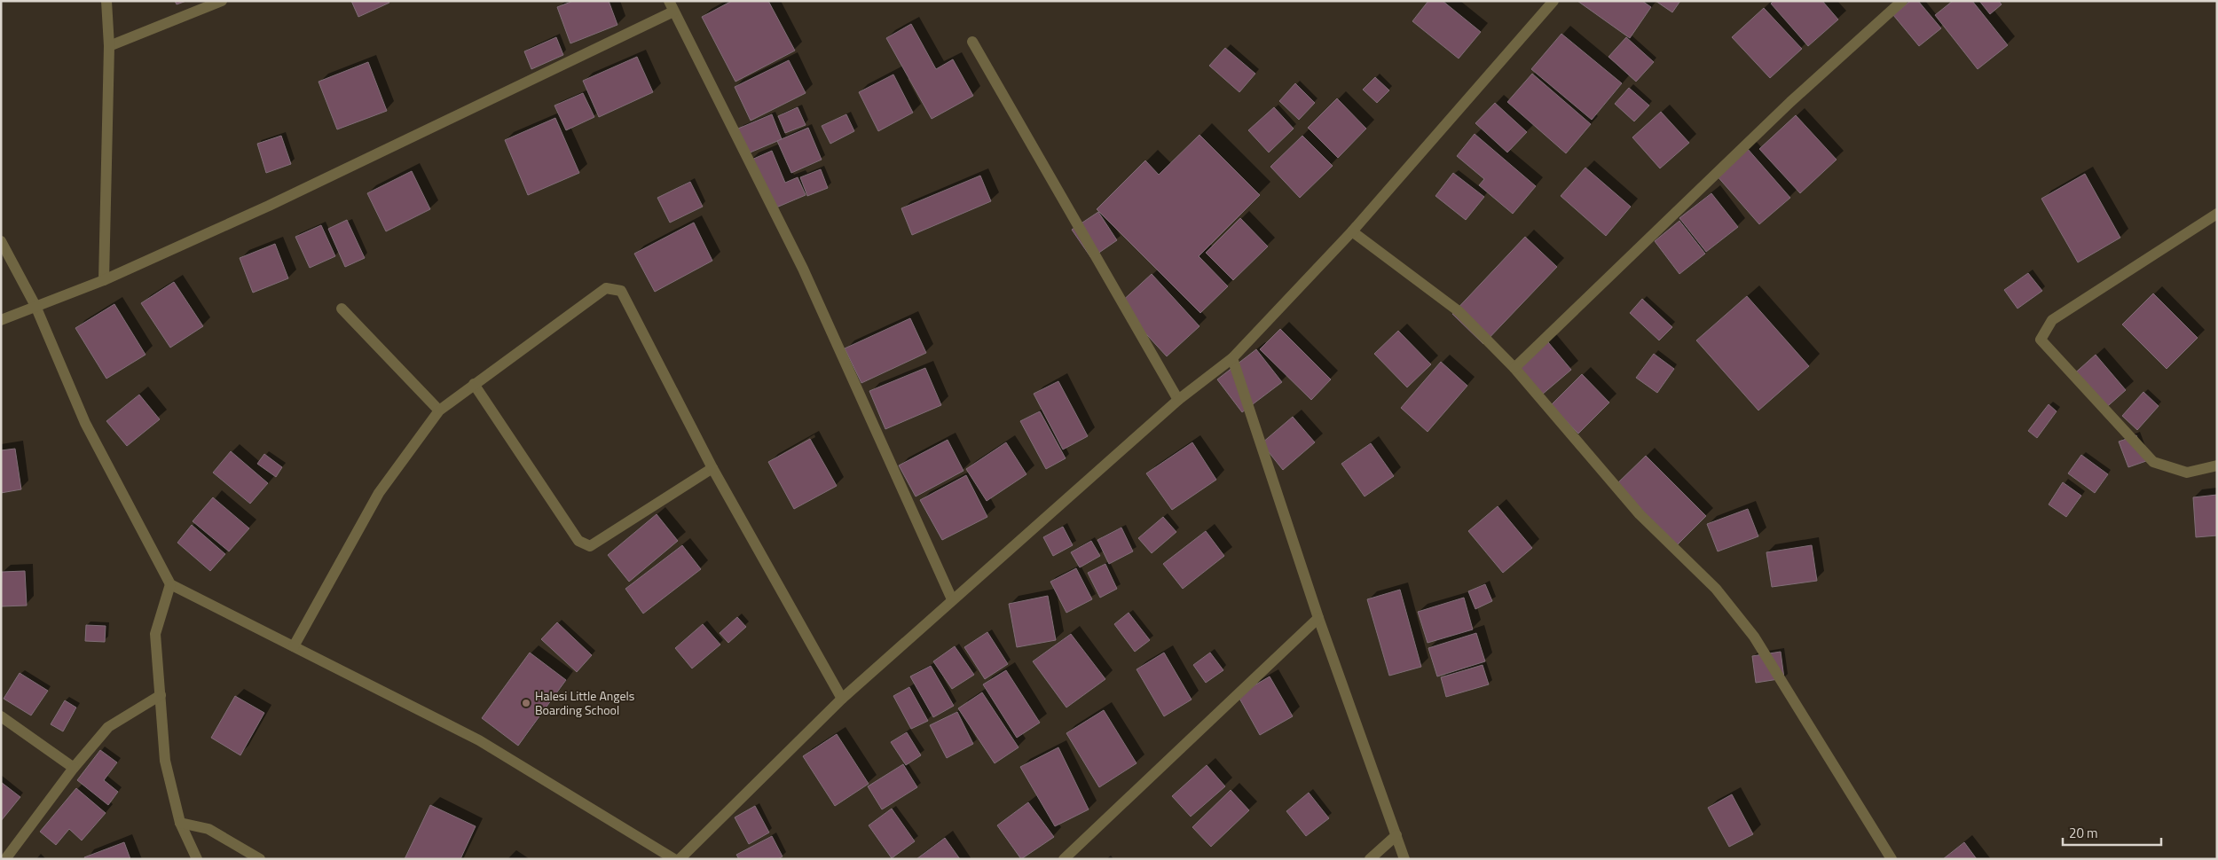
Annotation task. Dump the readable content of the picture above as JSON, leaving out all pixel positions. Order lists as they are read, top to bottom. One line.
{"places":["Halesi Little Angels Boarding School"],"scale_bar":"20 m"}
